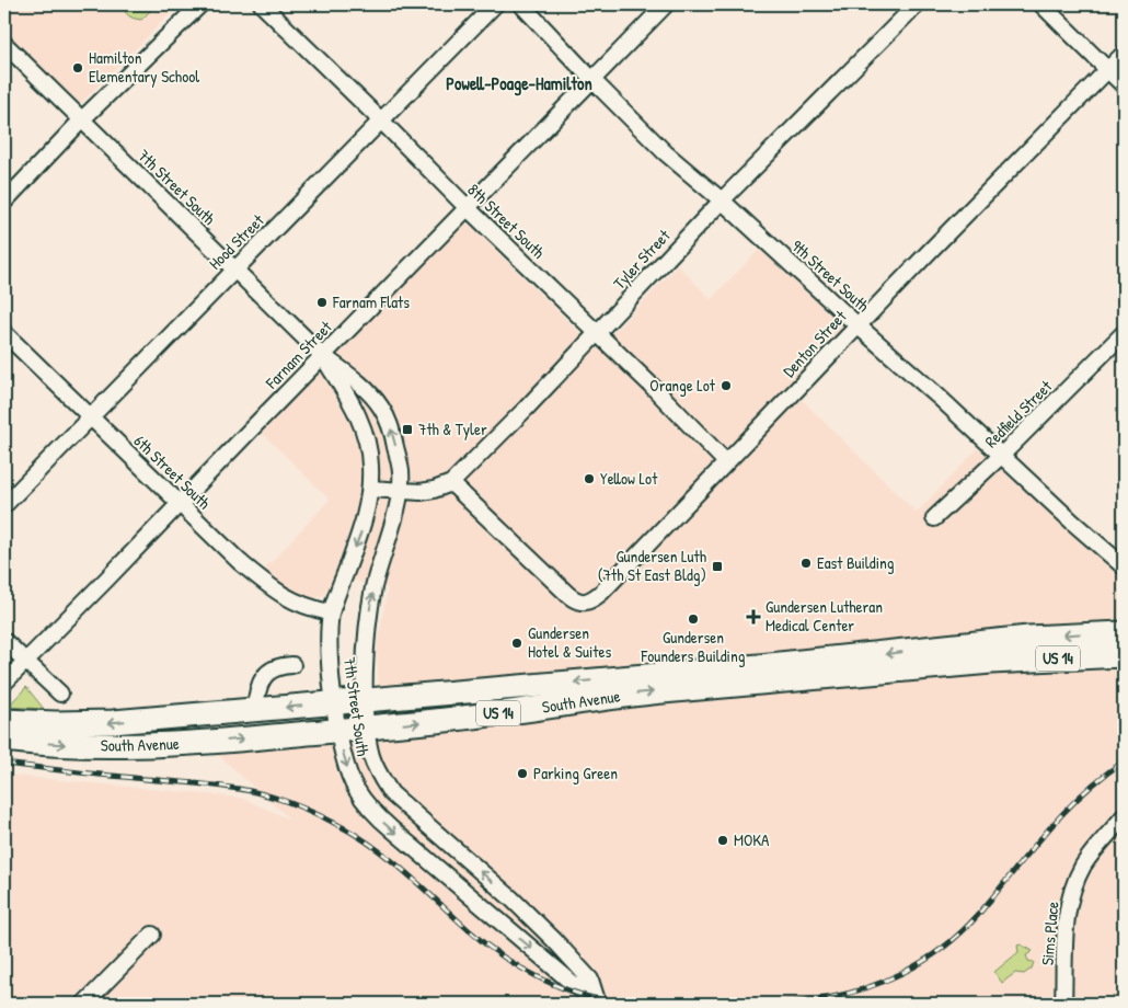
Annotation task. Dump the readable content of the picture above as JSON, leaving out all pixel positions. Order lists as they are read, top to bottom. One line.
{"streets":{"highway":["US 14","South Avenue"],"street":["7th Street South","8th Street South","Hood Street","Tyler Street","9th Street South","Denton Street","Farnam Street","Redfield Street","6th Street South","Sims Place"]},"crossings":[["7th Street South","Hood Street"],["7th Street South","Tyler Street"],["7th Street South","Farnam Street"],["7th Street South","6th Street South"],["7th Street South","South Avenue"],["8th Street South","Hood Street"],["8th Street South","Tyler Street"],["8th Street South","Denton Street"],["8th Street South","Farnam Street"],["Hood Street","6th Street South"],["Tyler Street","9th Street South"],["Tyler Street","Denton Street"],["9th Street South","Denton Street"],["9th Street South","Farnam Street"],["9th Street South","Redfield Street"],["Farnam Street","6th Street South"]],"districts":["Powell-Poage-Hamilton"],"places":{"other":["Hamilton Elementary School","Farnam Flats","Orange Lot","Yellow Lot","East Building","Gundersen Founders Building","Gundersen Hotel & Suites","Parking Green","MOKA"],"transit":["7th & Tyler","Gundersen Luth (7th St East Bldg)"],"health":["Gundersen Lutheran Medical Center"]}}
